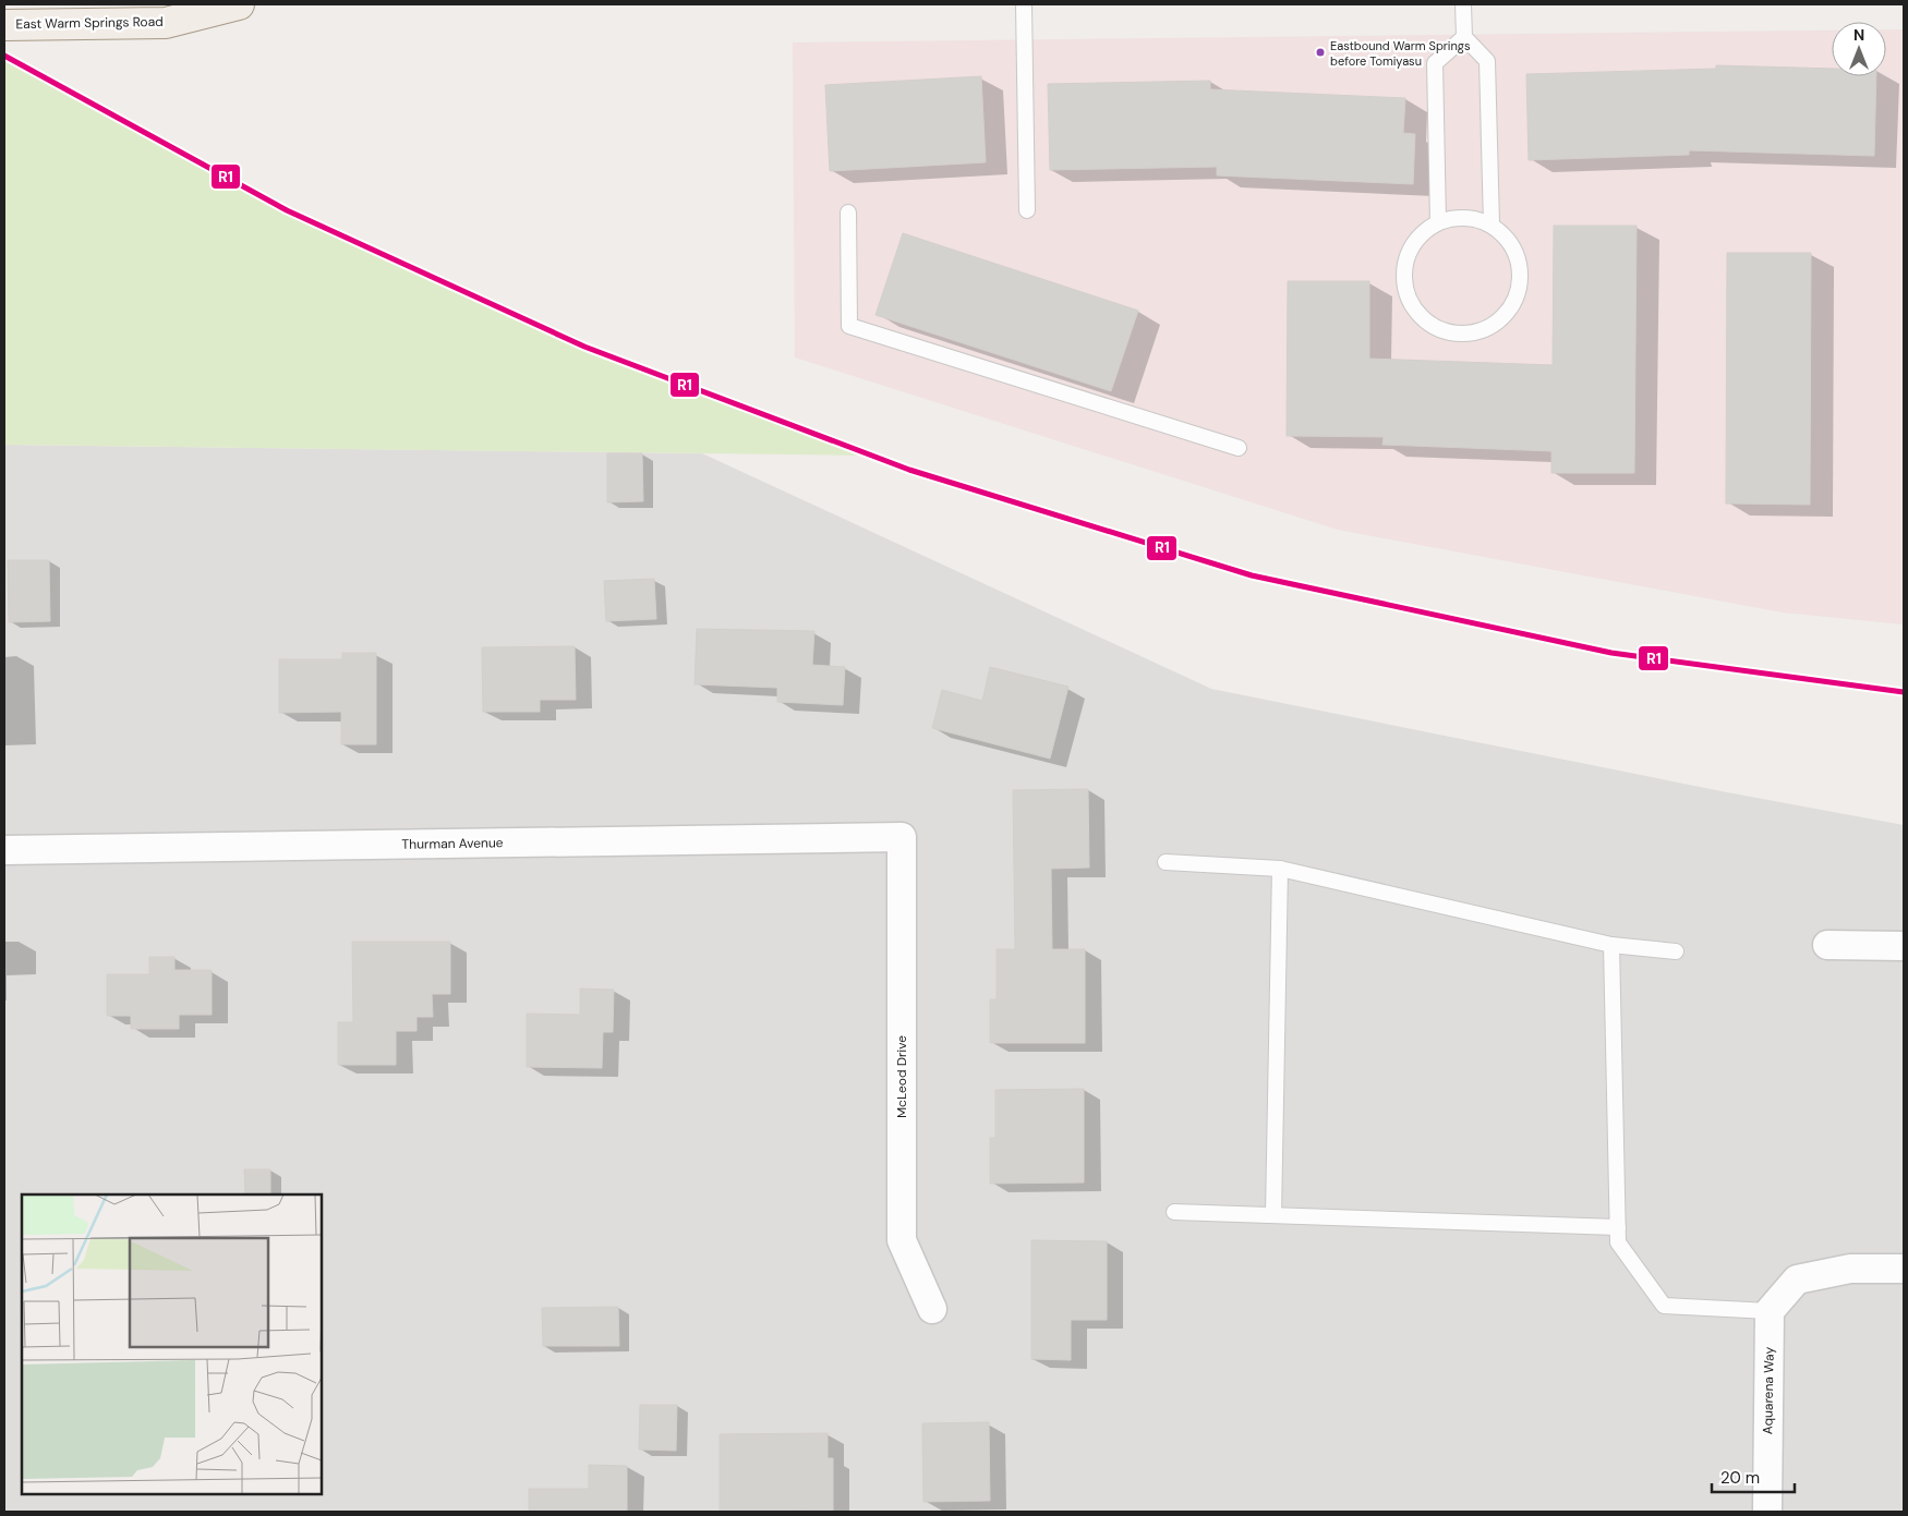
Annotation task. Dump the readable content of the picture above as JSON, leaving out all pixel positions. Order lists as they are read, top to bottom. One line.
{"streets":{"main road":["East Warm Springs Road"],"street":["Thurman Avenue","McLeod Drive","Aquarena Way"]},"crossings":[["Thurman Avenue","McLeod Drive"]],"places":["Eastbound Warm Springs before Tomiyasu"],"lines":["transit line R1"],"scale_bar":"20 m","north":"top"}
